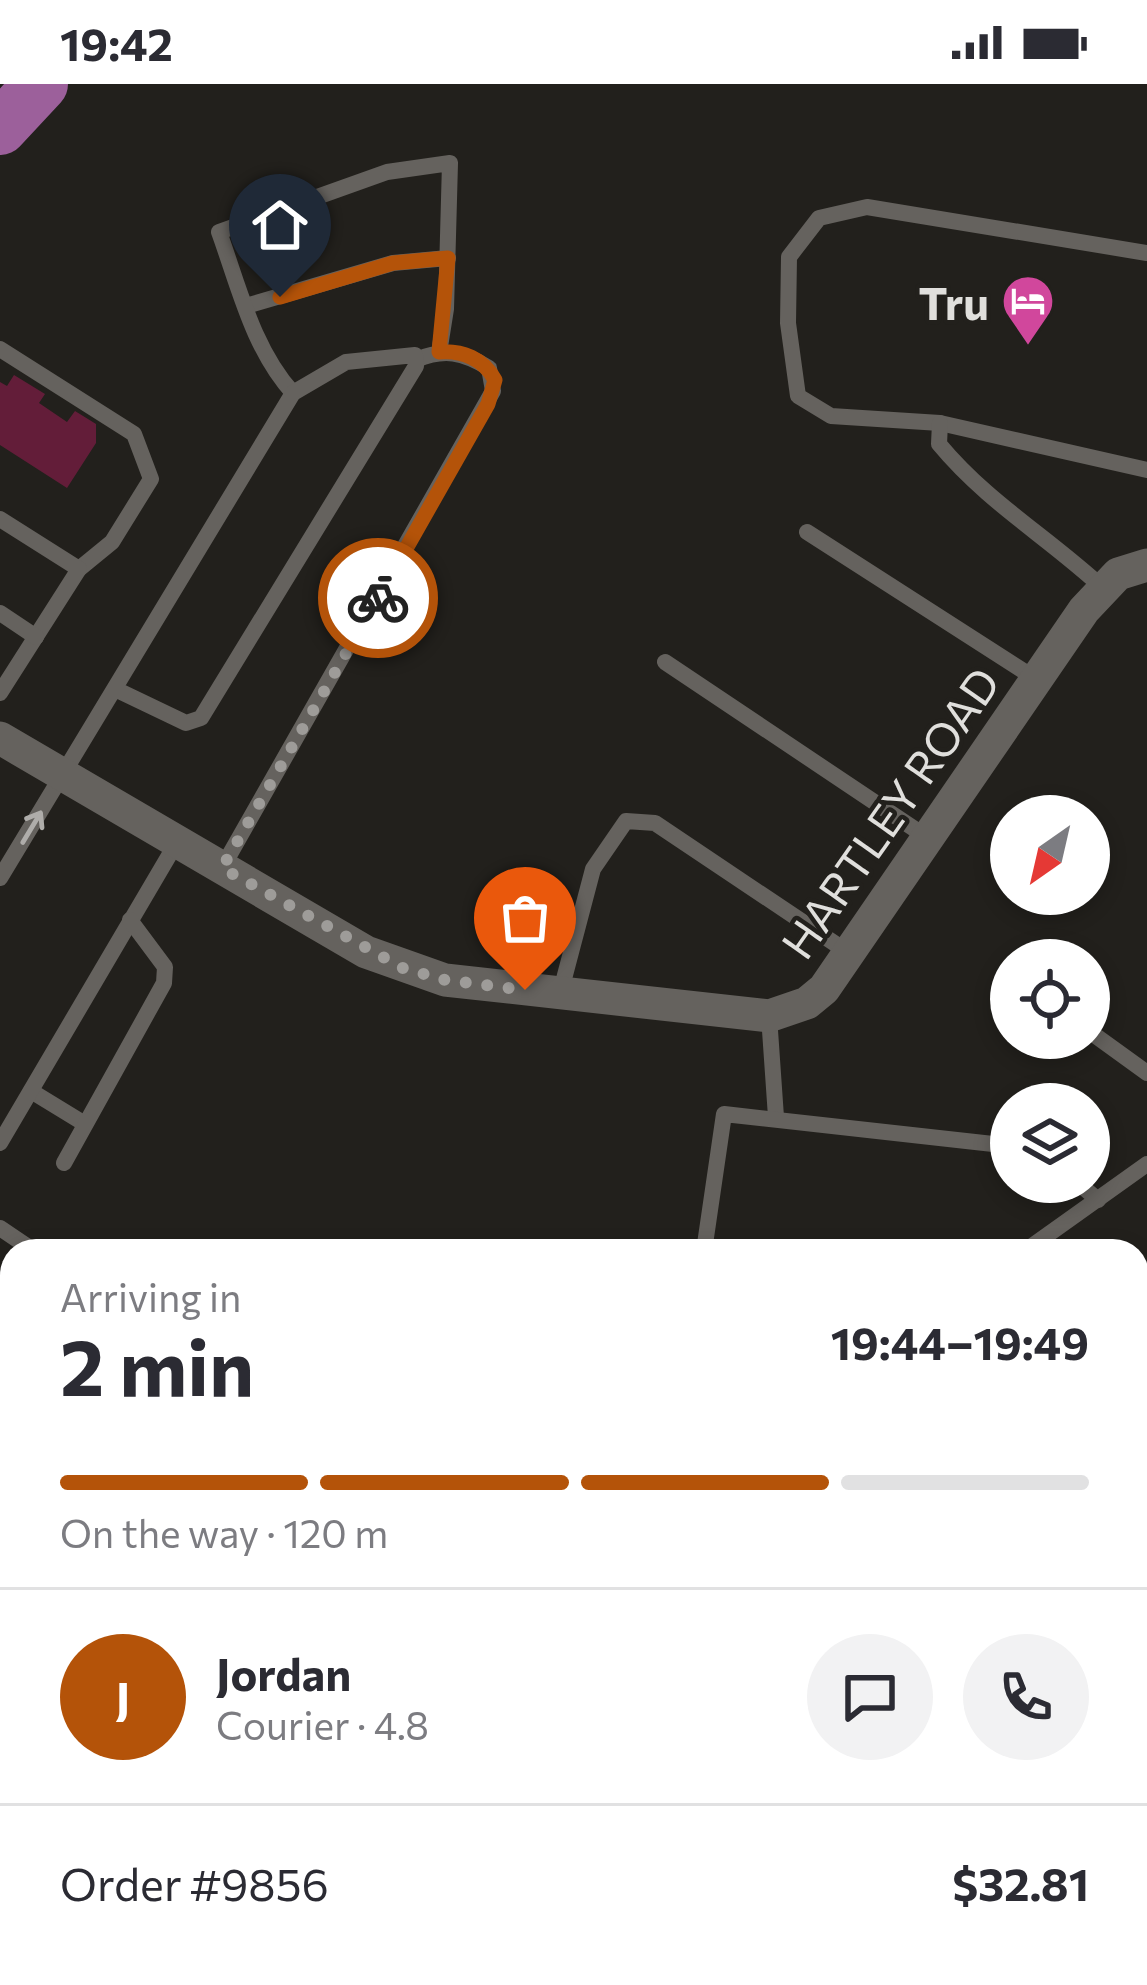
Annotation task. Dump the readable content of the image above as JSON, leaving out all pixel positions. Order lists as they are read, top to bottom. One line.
{"streets":{"street":["HARTLEY ROAD"]},"places":{"hotel":["Tru"]},"north":"bottom left","page":{"status":"19:42","heading":["2 min","Arriving in","19:44–19:49"],"panel":["Jordan","Courier · 4.8","Order #9856","$32.81"],"bar":"On the way · 120 m","round":"J"}}
